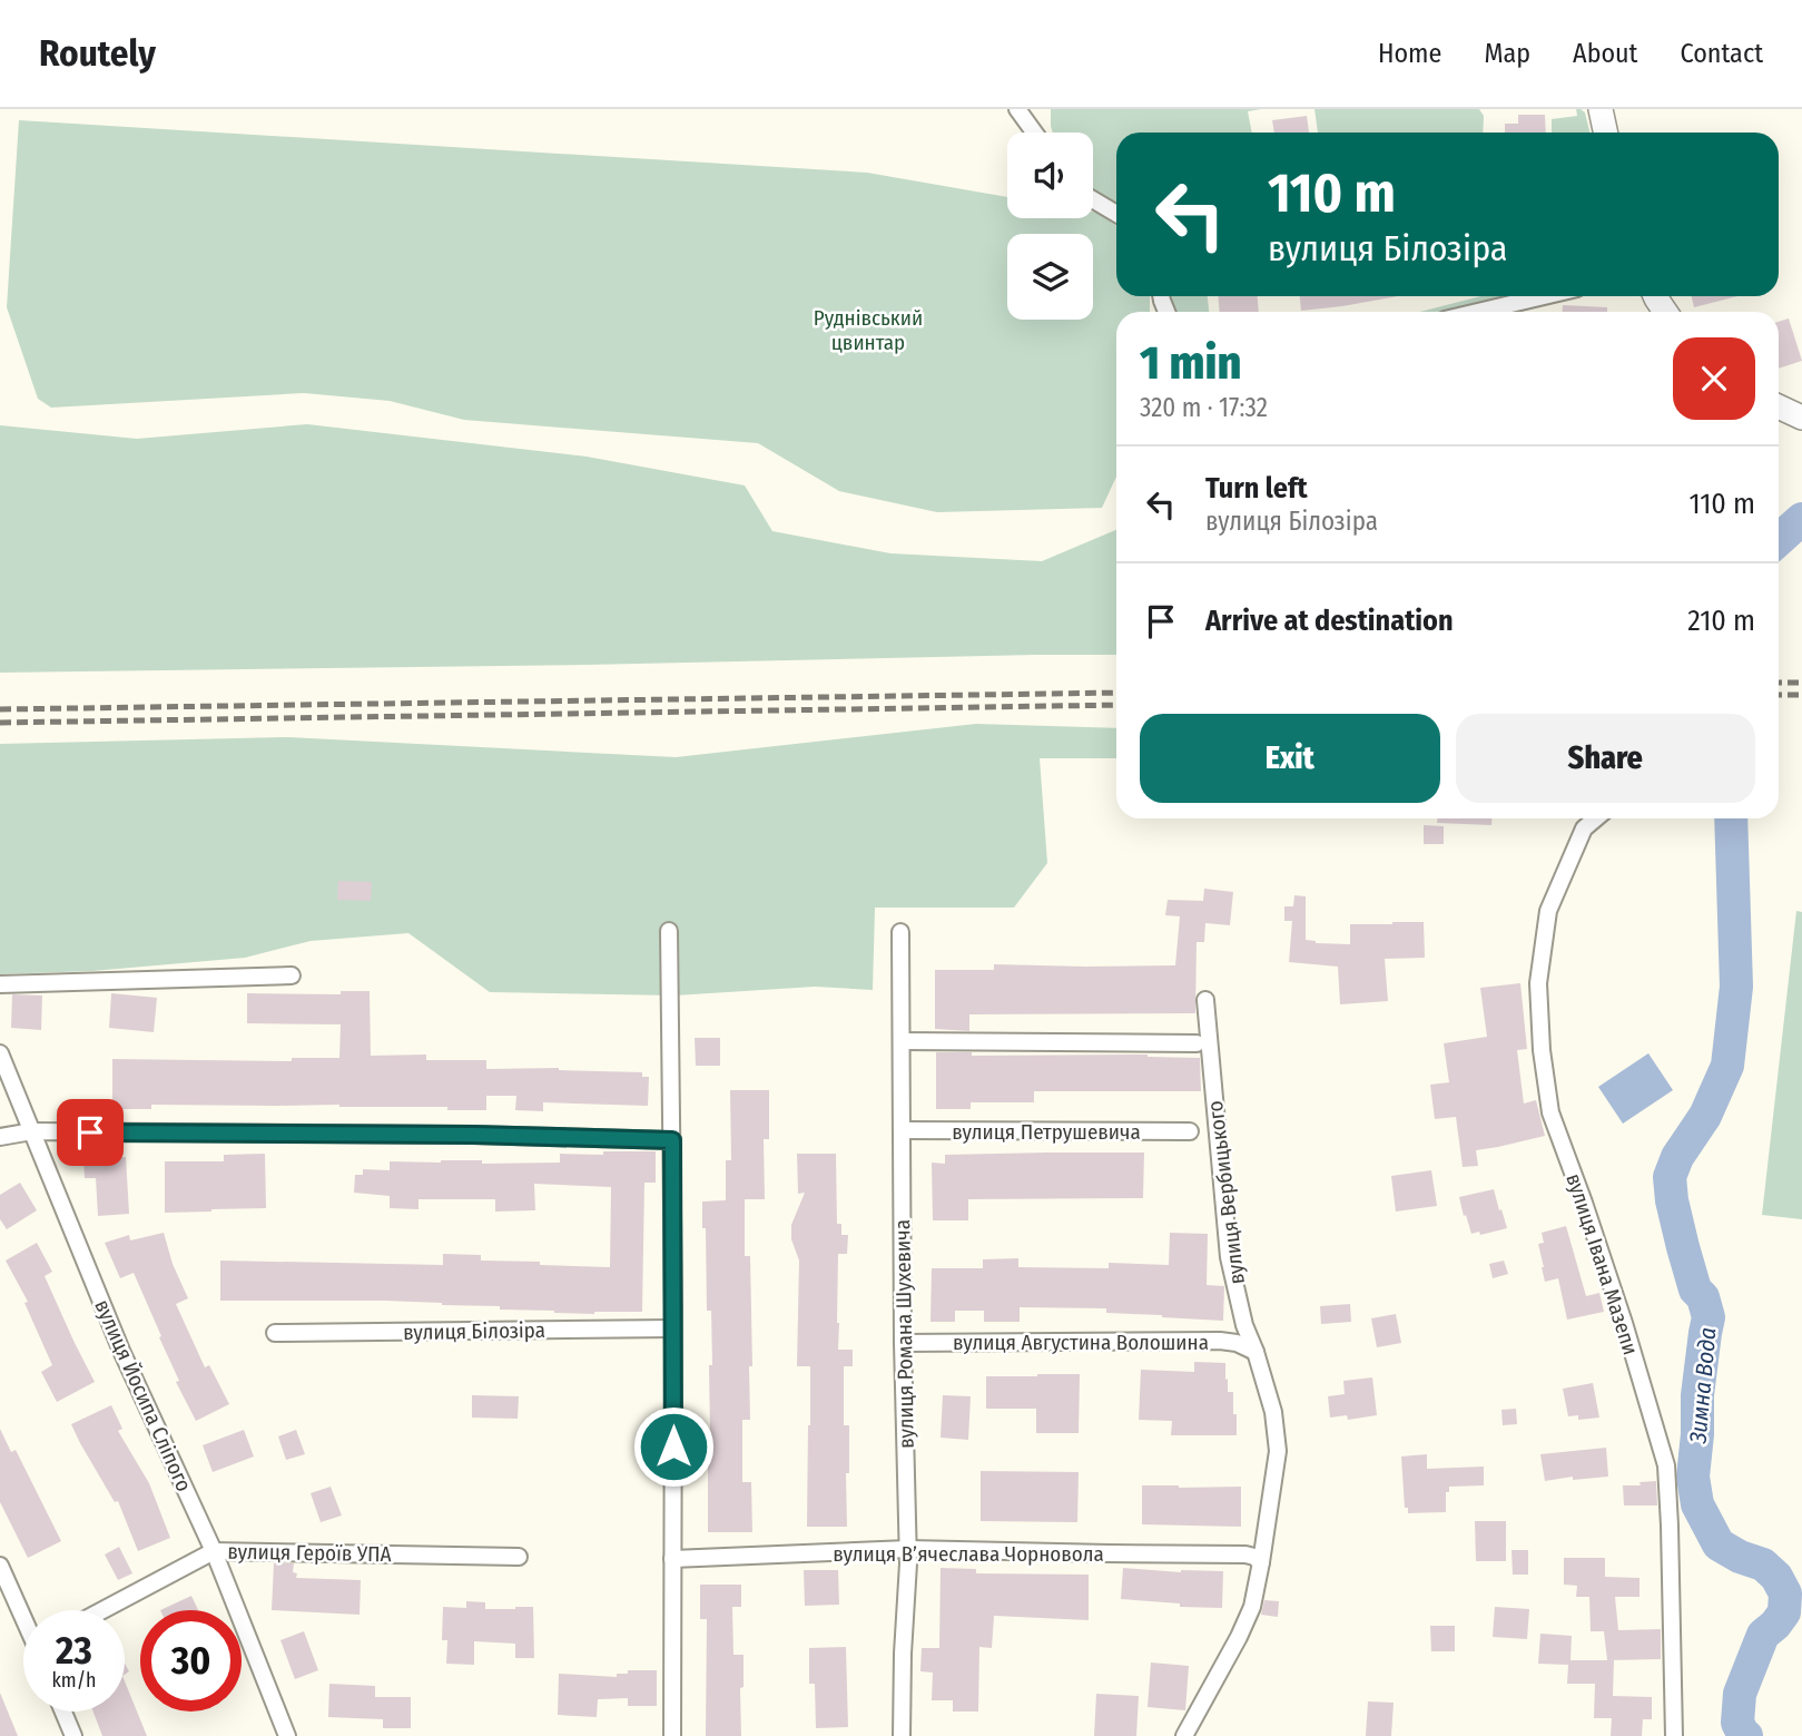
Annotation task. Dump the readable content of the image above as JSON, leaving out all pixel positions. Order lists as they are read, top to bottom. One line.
{"streets":{"street":["вулиця Петрушевича","вулиця Вербицького","вулиця Івана Мазепи","вулиця Білозіра","вулиця Романа Шухевича","вулиця Августина Волошина","вулиця Йосипа Сліпого","вулиця Героїв УПА","вулиця Вʼячеслава Чорновола"]},"crossings":[["вулиця Петрушевича","вулиця Романа Шухевича"],["вулиця Вербицького","вулиця Августина Волошина"],["вулиця Вербицького","вулиця Вʼячеслава Чорновола"],["вулиця Романа Шухевича","вулиця Августина Волошина"],["вулиця Романа Шухевича","вулиця Вʼячеслава Чорновола"],["вулиця Йосипа Сліпого","вулиця Героїв УПА"]],"water":["Зимна Вода"],"parks":["Руднівський цвинтар"],"page":{"header":"Routely","nav":["Home","Map","About","Contact"],"turn":["110 m","вулиця Білозіра"],"heading":["1 min","320 m · 17:32"],"list":[{"name":"Turn left","note":"вулиця Білозіра","value":"110 m"},{"name":"Arrive at destination","value":"210 m"}],"buttons":["Exit","Share"],"speed":"23 km/h","limit":"30"}}
